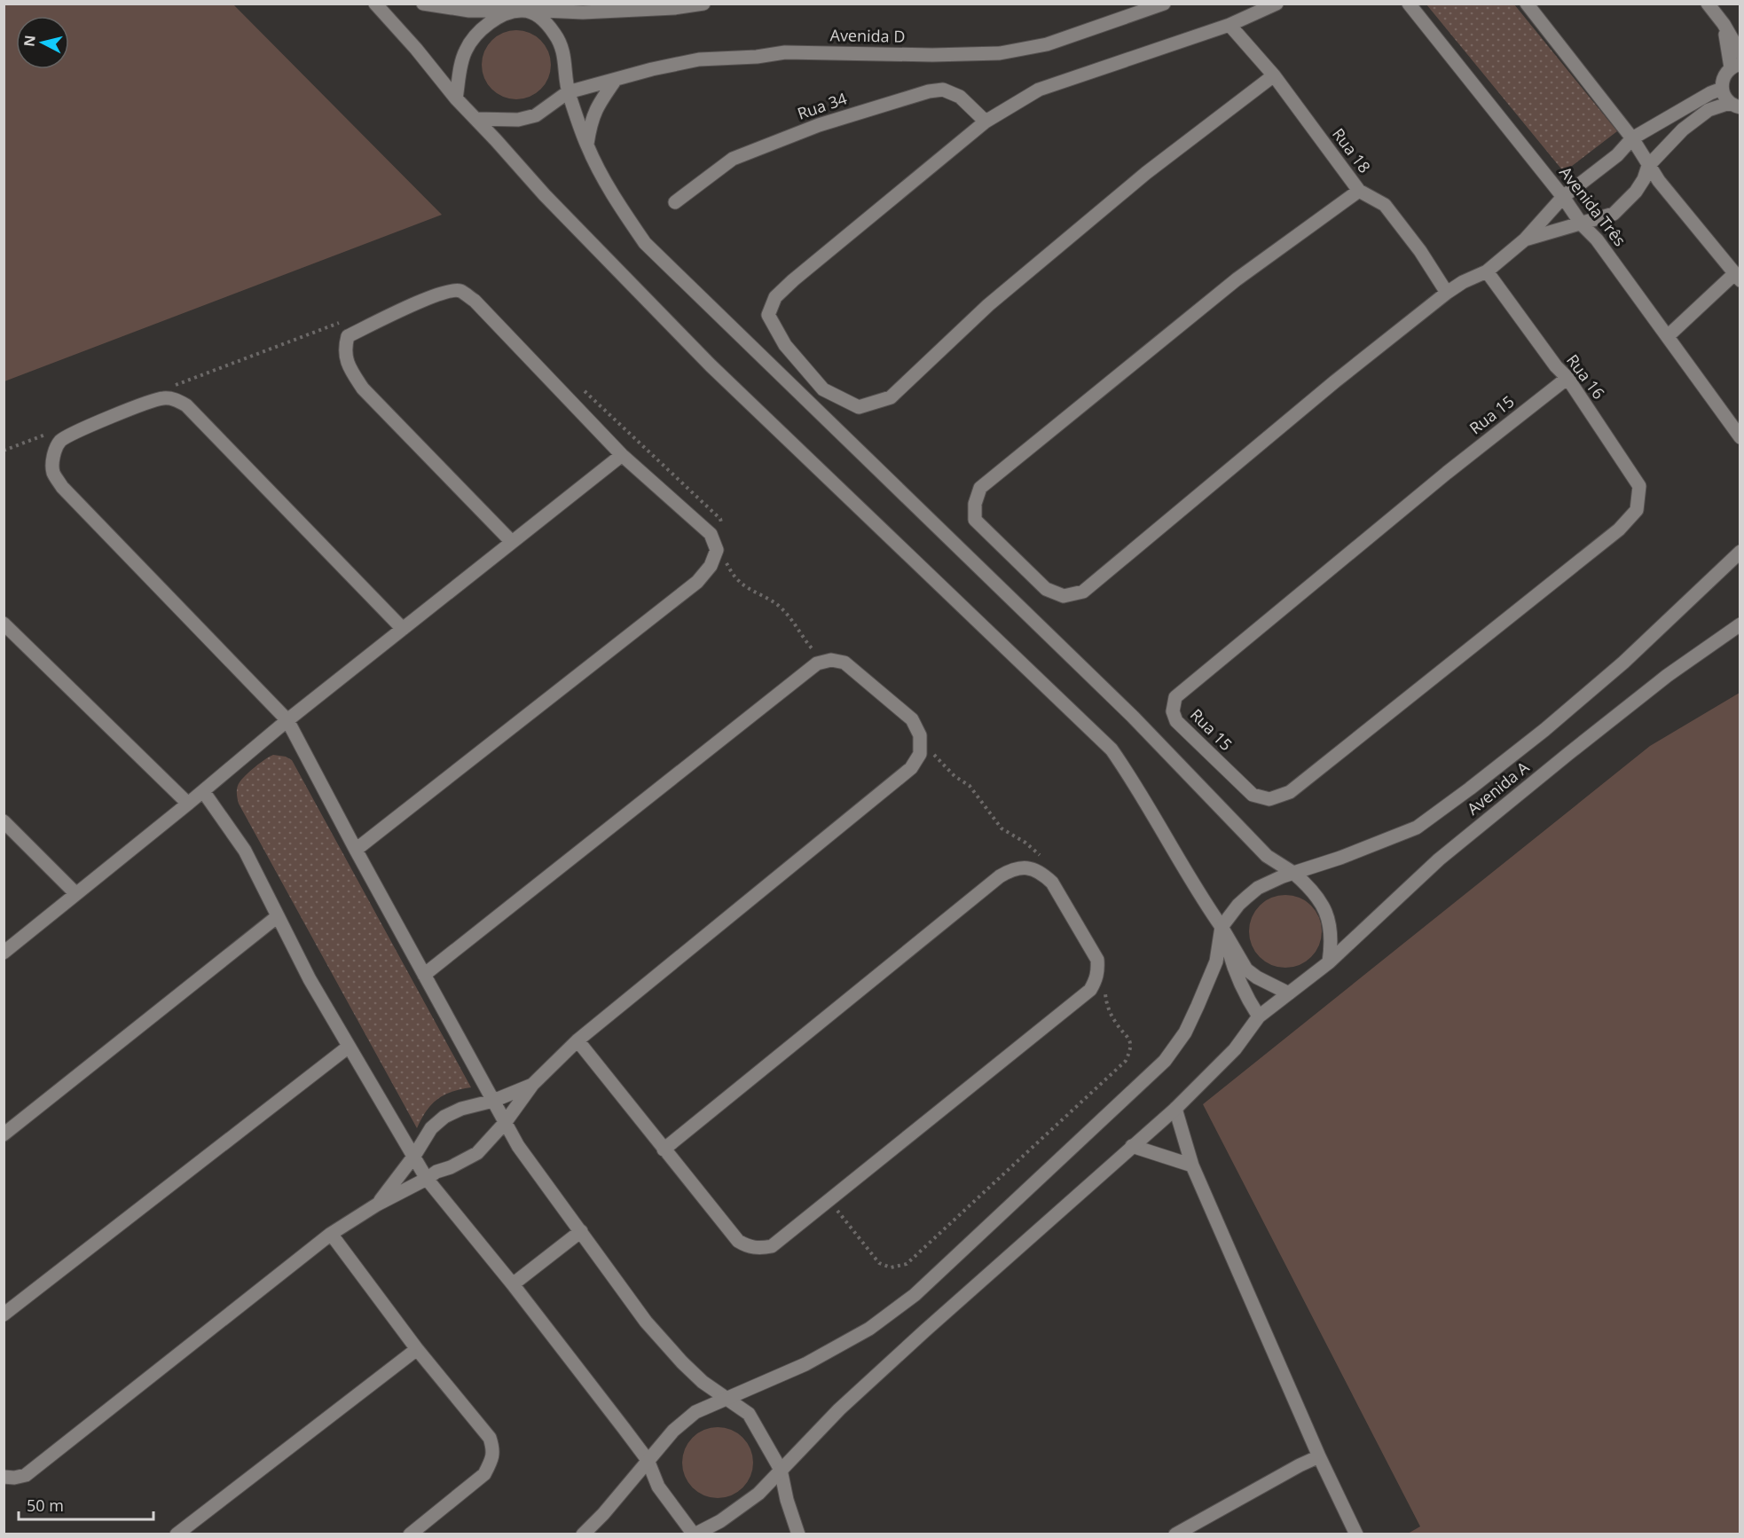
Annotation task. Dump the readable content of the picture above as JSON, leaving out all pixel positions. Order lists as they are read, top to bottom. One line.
{"streets":{"street":["Avenida D","Rua 34","Rua 18","Avenida Três","Rua 16","Rua 15","Avenida A"]},"crossings":[["Rua 16","Rua 15"]],"scale_bar":"50 m","north":"left"}
